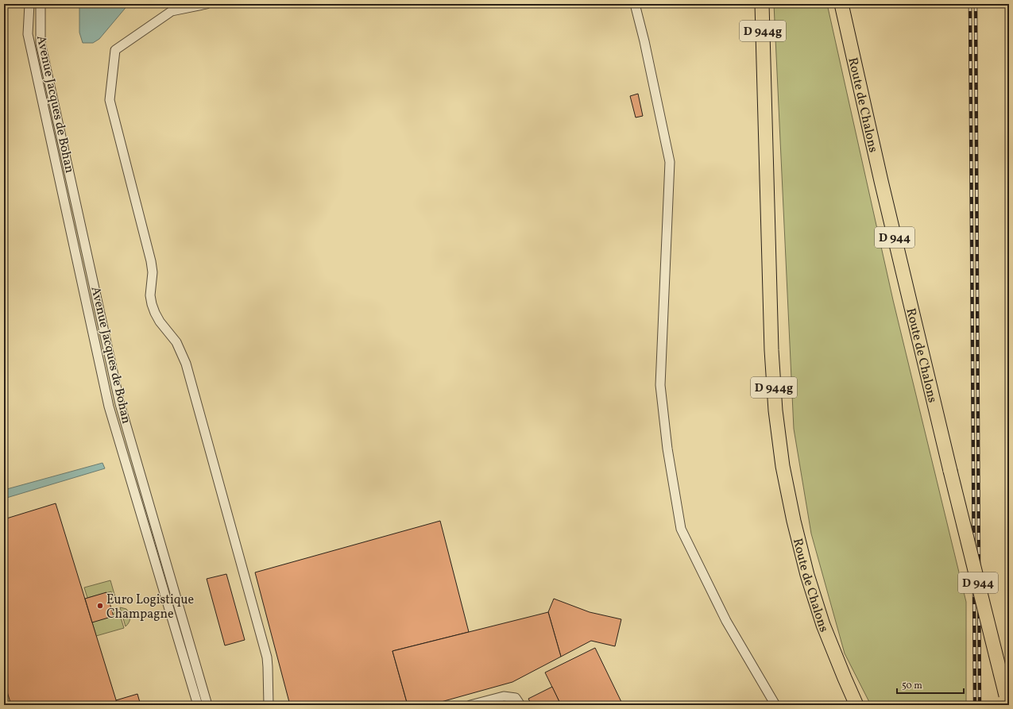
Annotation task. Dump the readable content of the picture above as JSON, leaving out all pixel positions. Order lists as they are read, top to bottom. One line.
{"streets":{"main road":["D 944g","Route de Chalons","D 944"],"street":["Avenue Jacques de Bohan"]},"places":["Euro Logistique Champagne"],"scale_bar":"50 m"}
